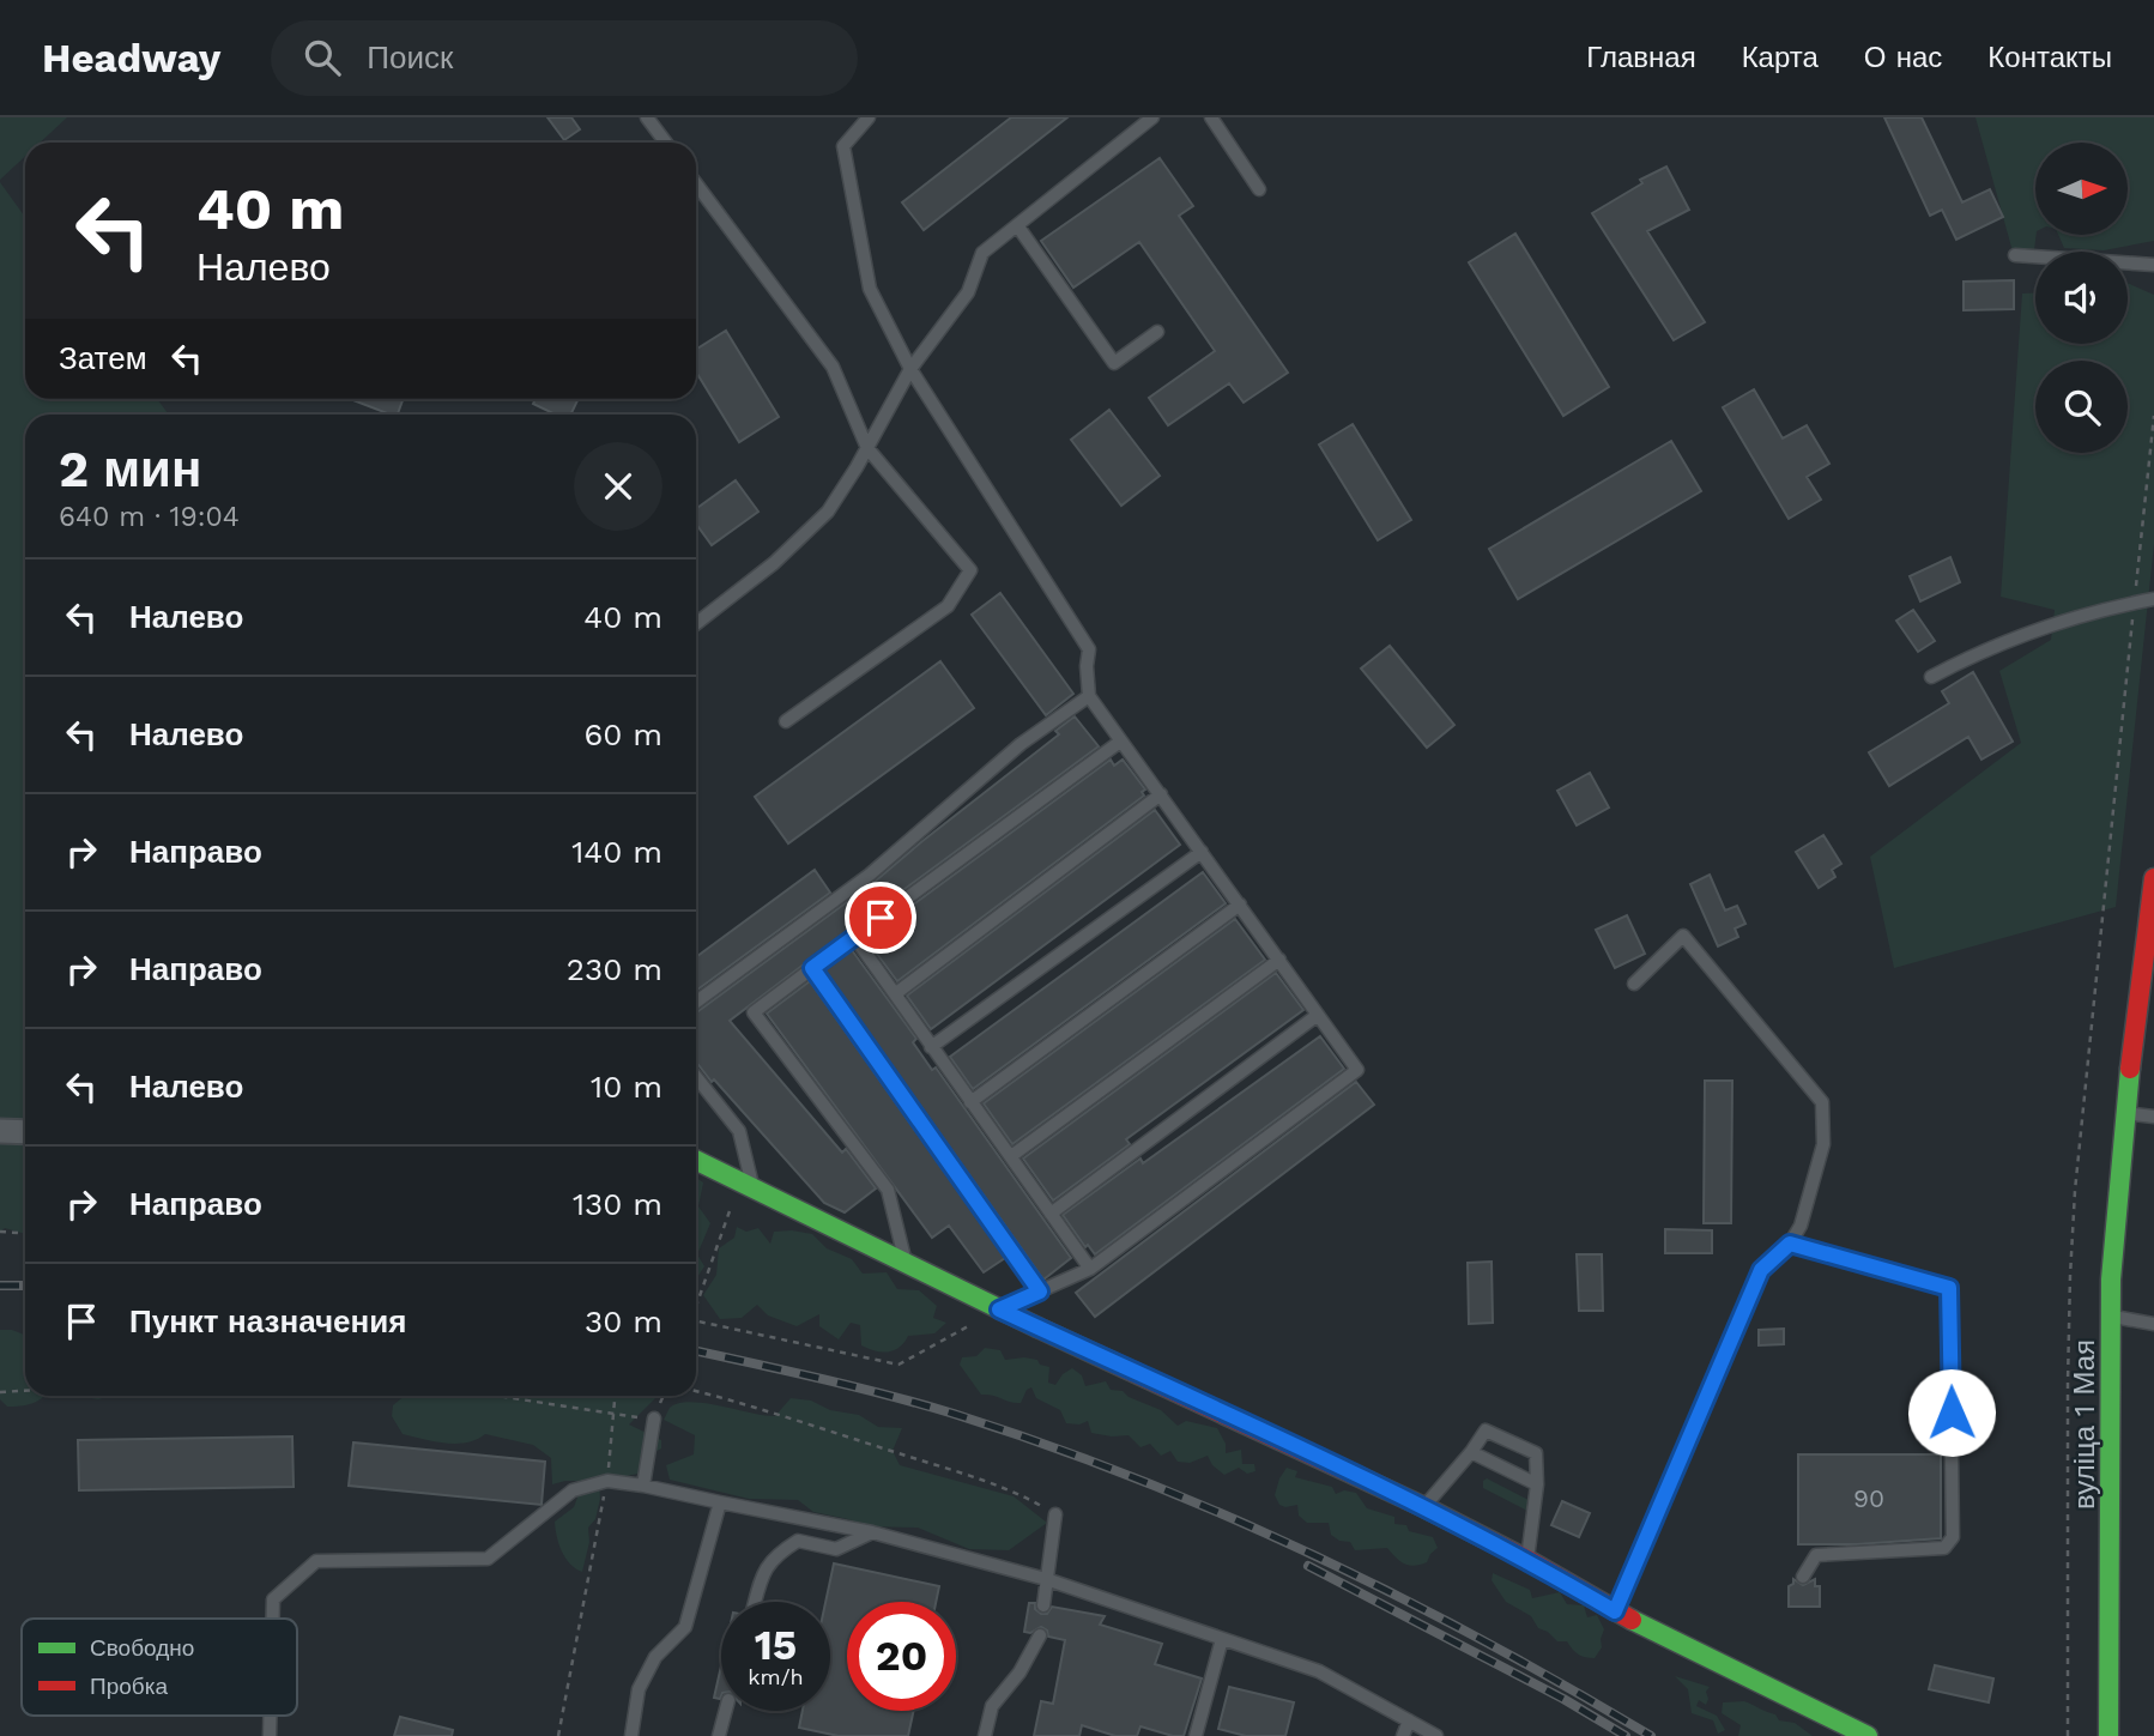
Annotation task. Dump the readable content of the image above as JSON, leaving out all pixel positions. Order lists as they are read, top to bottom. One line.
{"streets":{"street":["вуліца 1 Мая"]},"house_numbers":["90"],"legend":["Свободно","Пробка"],"north":"right","page":{"header":"Headway","search":"Поиск","nav":["Главная","Карта","О нас","Контакты"],"turn":["40 m","Налево"],"then":"Затем","heading":["2 мин","640 m · 19:04"],"list":[{"name":"Налево","value":"40 m"},{"name":"Налево","value":"60 m"},{"name":"Направо","value":"140 m"},{"name":"Направо","value":"230 m"},{"name":"Налево","value":"10 m"},{"name":"Направо","value":"130 m"},{"name":"Пункт назначения","value":"30 m"}],"speed":"15 km/h","limit":"20"}}
